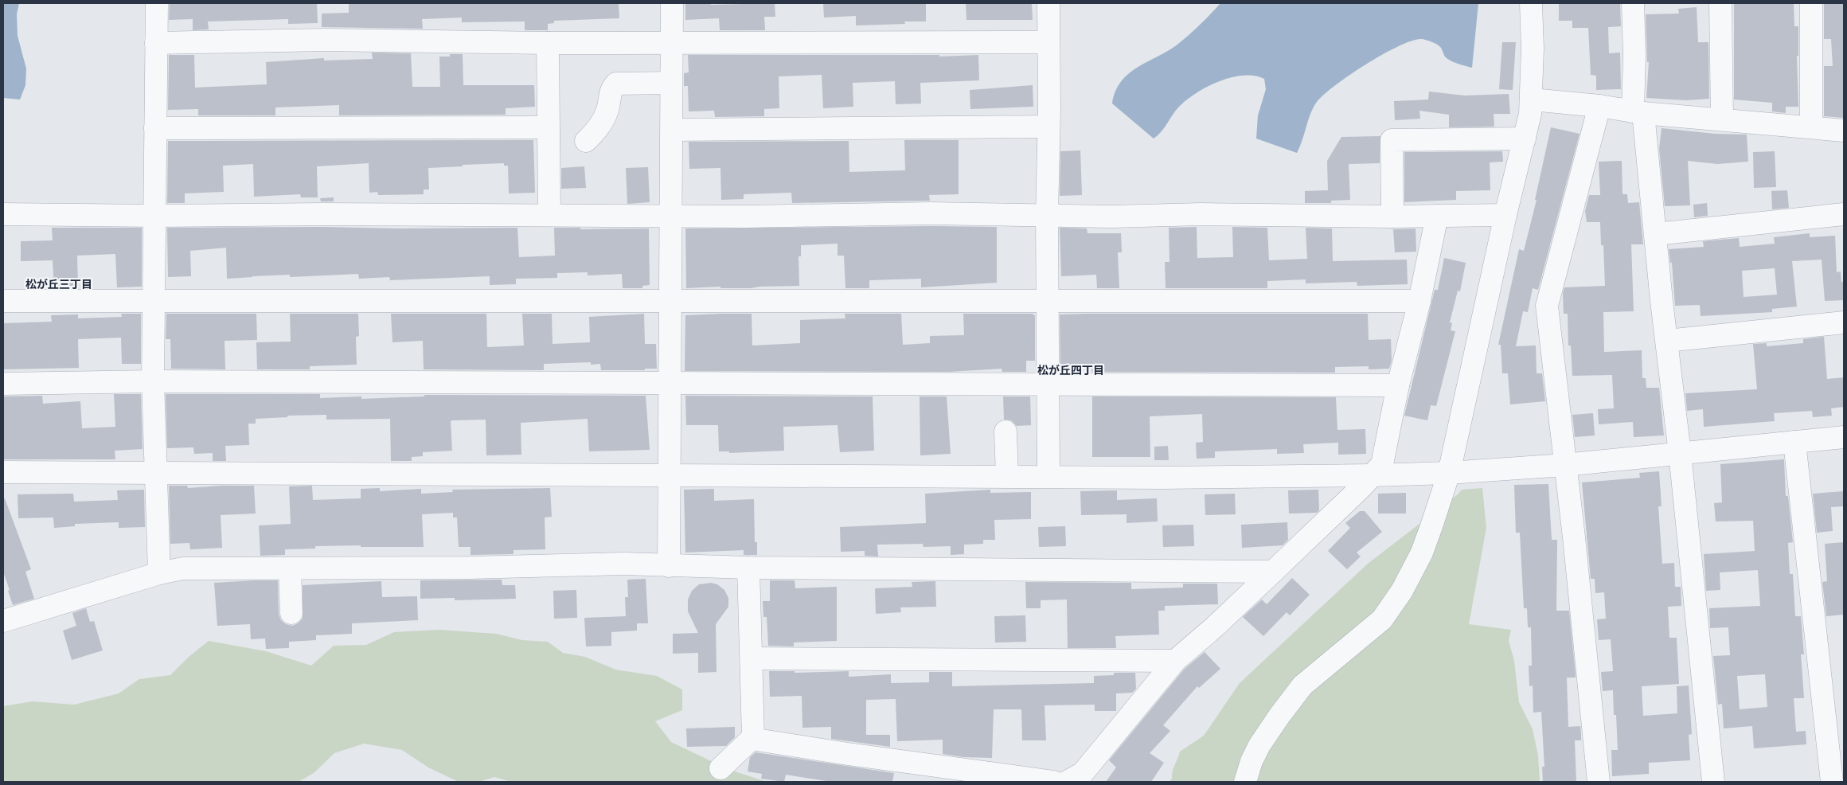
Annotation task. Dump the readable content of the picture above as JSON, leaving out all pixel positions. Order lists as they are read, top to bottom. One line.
{"districts":["松が丘三丁目","松が丘四丁目"]}
